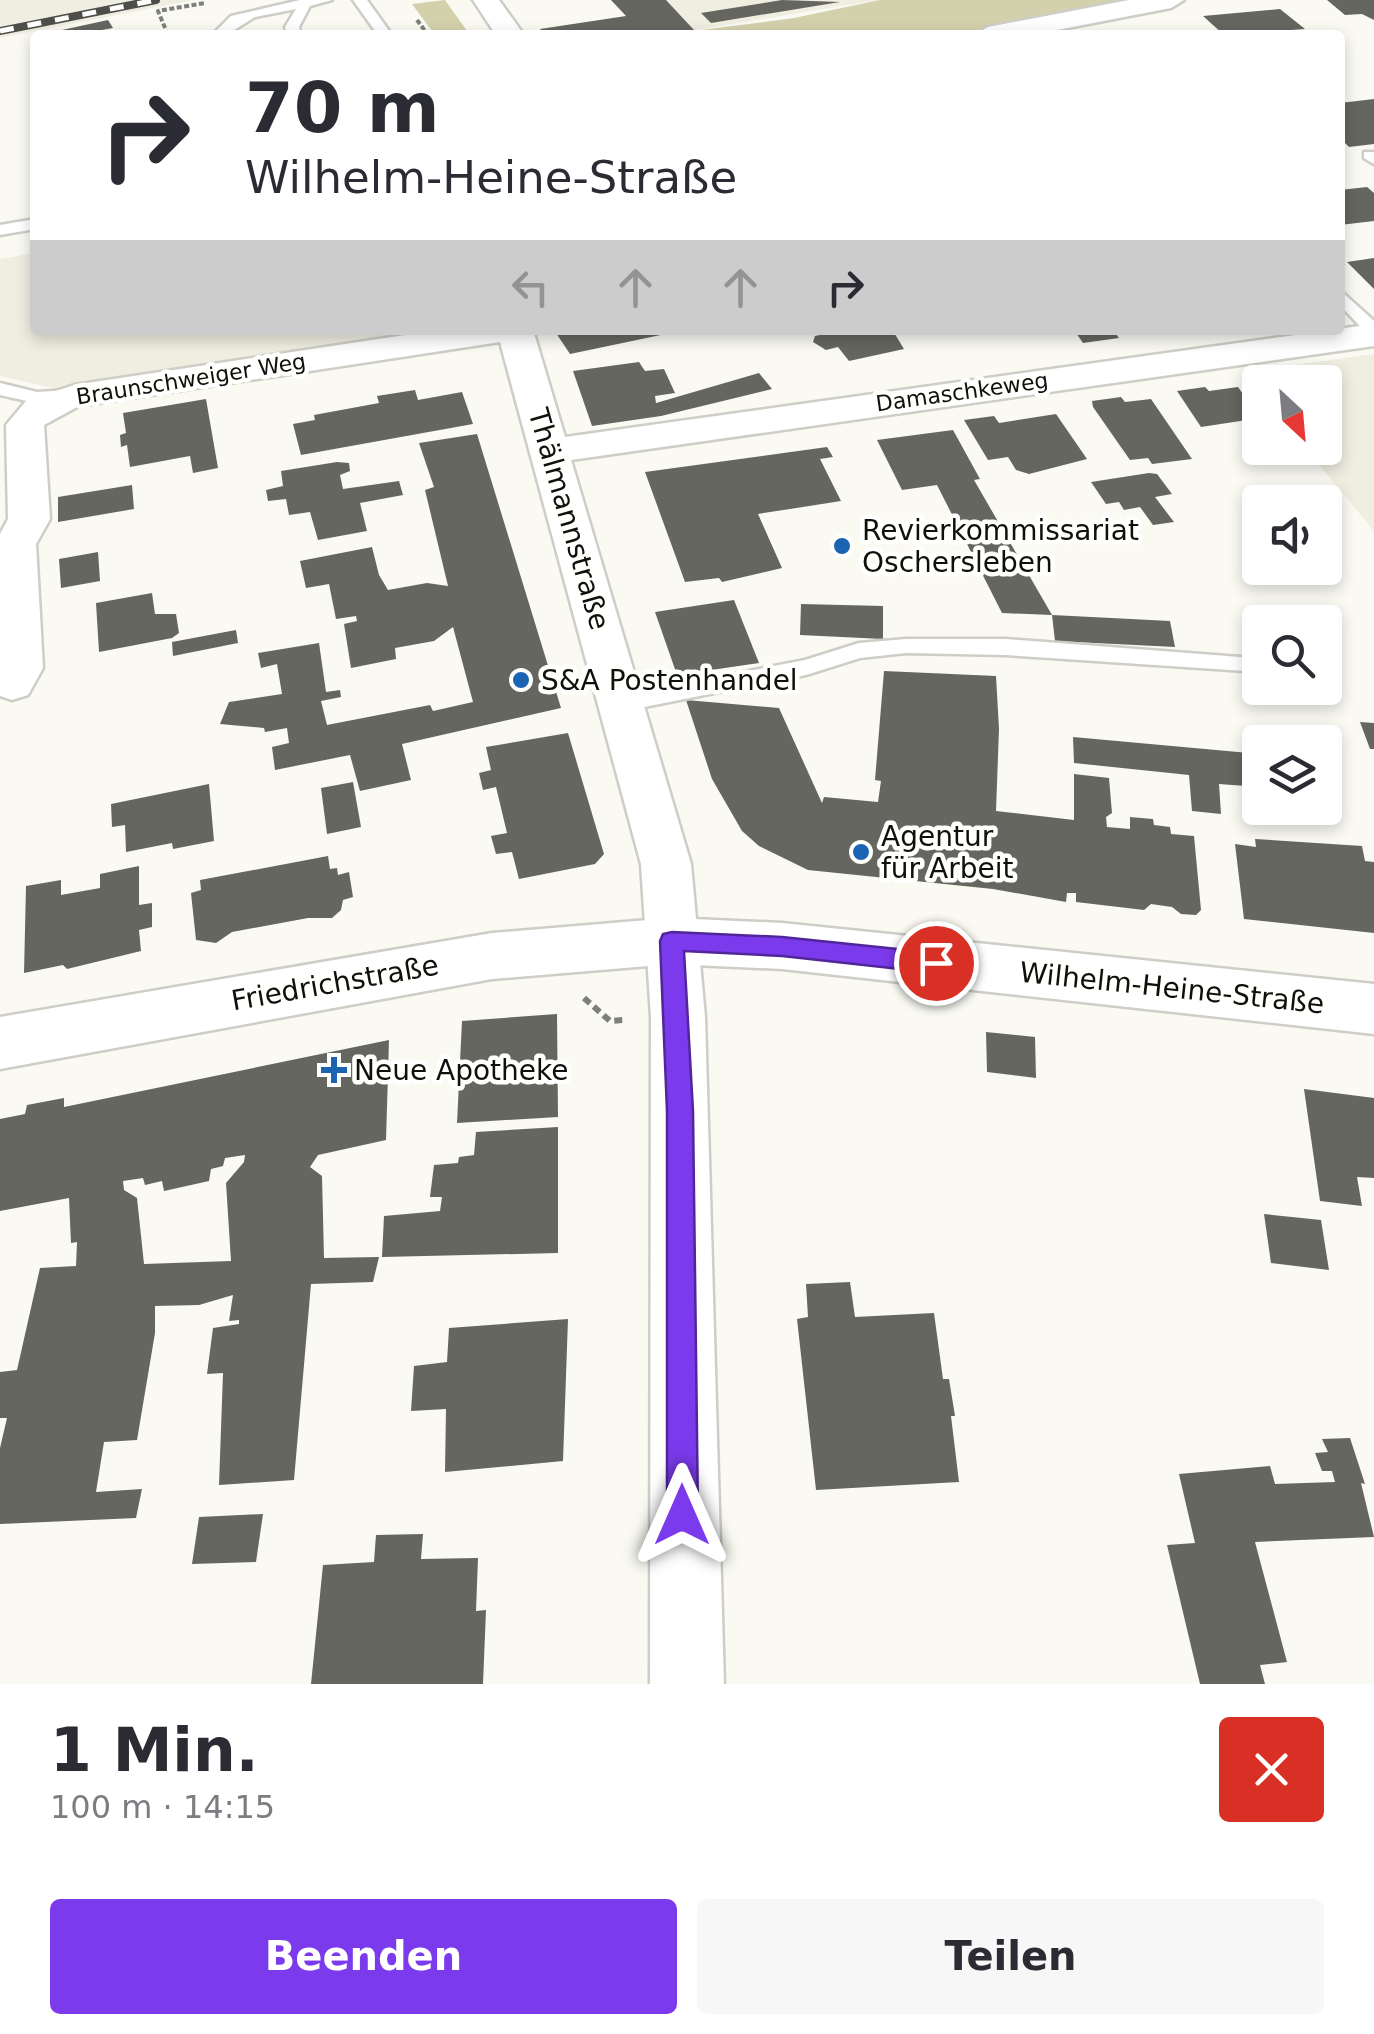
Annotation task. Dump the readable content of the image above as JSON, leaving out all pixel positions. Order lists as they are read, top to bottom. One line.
{"streets":{"street":["Braunschweiger Weg","Damaschkeweg","Thälmannstraße","Friedrichstraße","Wilhelm-Heine-Straße"]},"crossings":[["Damaschkeweg","Thälmannstraße"],["Thälmannstraße","Friedrichstraße"],["Thälmannstraße","Wilhelm-Heine-Straße"],["Friedrichstraße","Wilhelm-Heine-Straße"]],"places":{"other":["Revierkommissariat Oschersleben","S&A Postenhandel","Agentur für Arbeit"],"health":["Neue Apotheke"]},"north":"bottom right","page":{"turn":["70 m","Wilhelm-Heine-Straße"],"heading":["1 Min.","100 m · 14:15"],"buttons":["Beenden","Teilen"]}}
